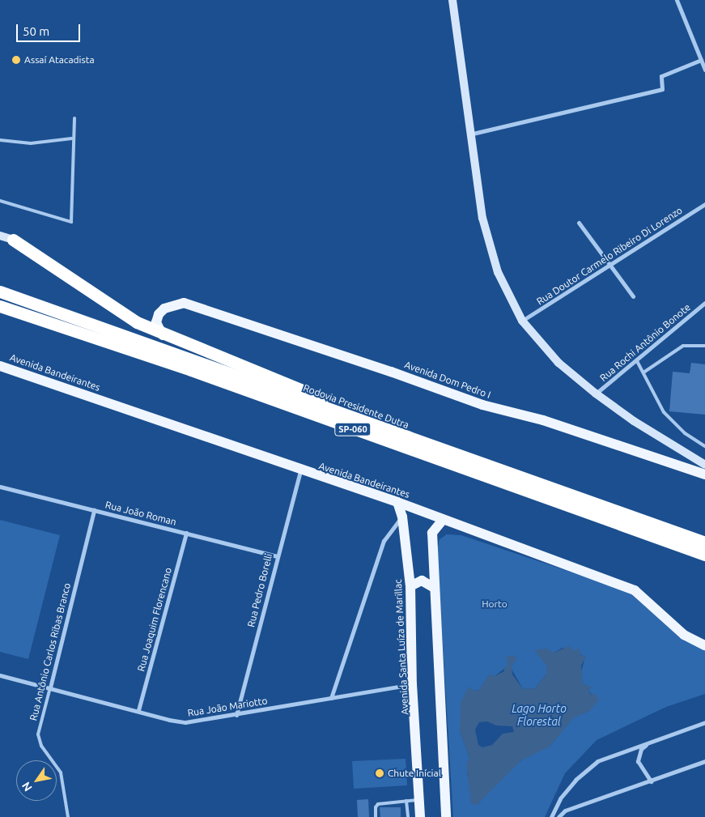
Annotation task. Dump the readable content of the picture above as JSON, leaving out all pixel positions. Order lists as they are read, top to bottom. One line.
{"streets":{"highway":["Rodovia Presidente Dutra","SP-060"],"main road":["Avenida Bandeirantes","Avenida Dom Pedro I","Avenida Santa Luíza de Marillac"],"street":["Rua Doutor Carmelo Ribeiro Di Lorenzo","Rua Rochi Antônio Bonote","Rua João Roman","Rua Pedro Borelli","Rua Joaquim Florencano","Rua Antônio Carlos Ribas Branco","Rua João Mariotto"]},"crossings":[["Avenida Bandeirantes","Rua Pedro Borelli"],["Avenida Bandeirantes","Avenida Santa Luíza de Marillac"],["Rua João Roman","Rua Pedro Borelli"],["Rua João Roman","Rua Joaquim Florencano"],["Rua João Roman","Rua Antônio Carlos Ribas Branco"],["Rua Pedro Borelli","Rua João Mariotto"],["Rua Joaquim Florencano","Rua João Mariotto"],["Avenida Santa Luíza de Marillac","Rua João Mariotto"],["Rua Antônio Carlos Ribas Branco","Rua João Mariotto"]],"water":["Lago Horto Florestal"],"parks":["Horto"],"places":["Assaí Atacadista","Chute Inícial"],"scale_bar":"50 m","north":"bottom left"}
